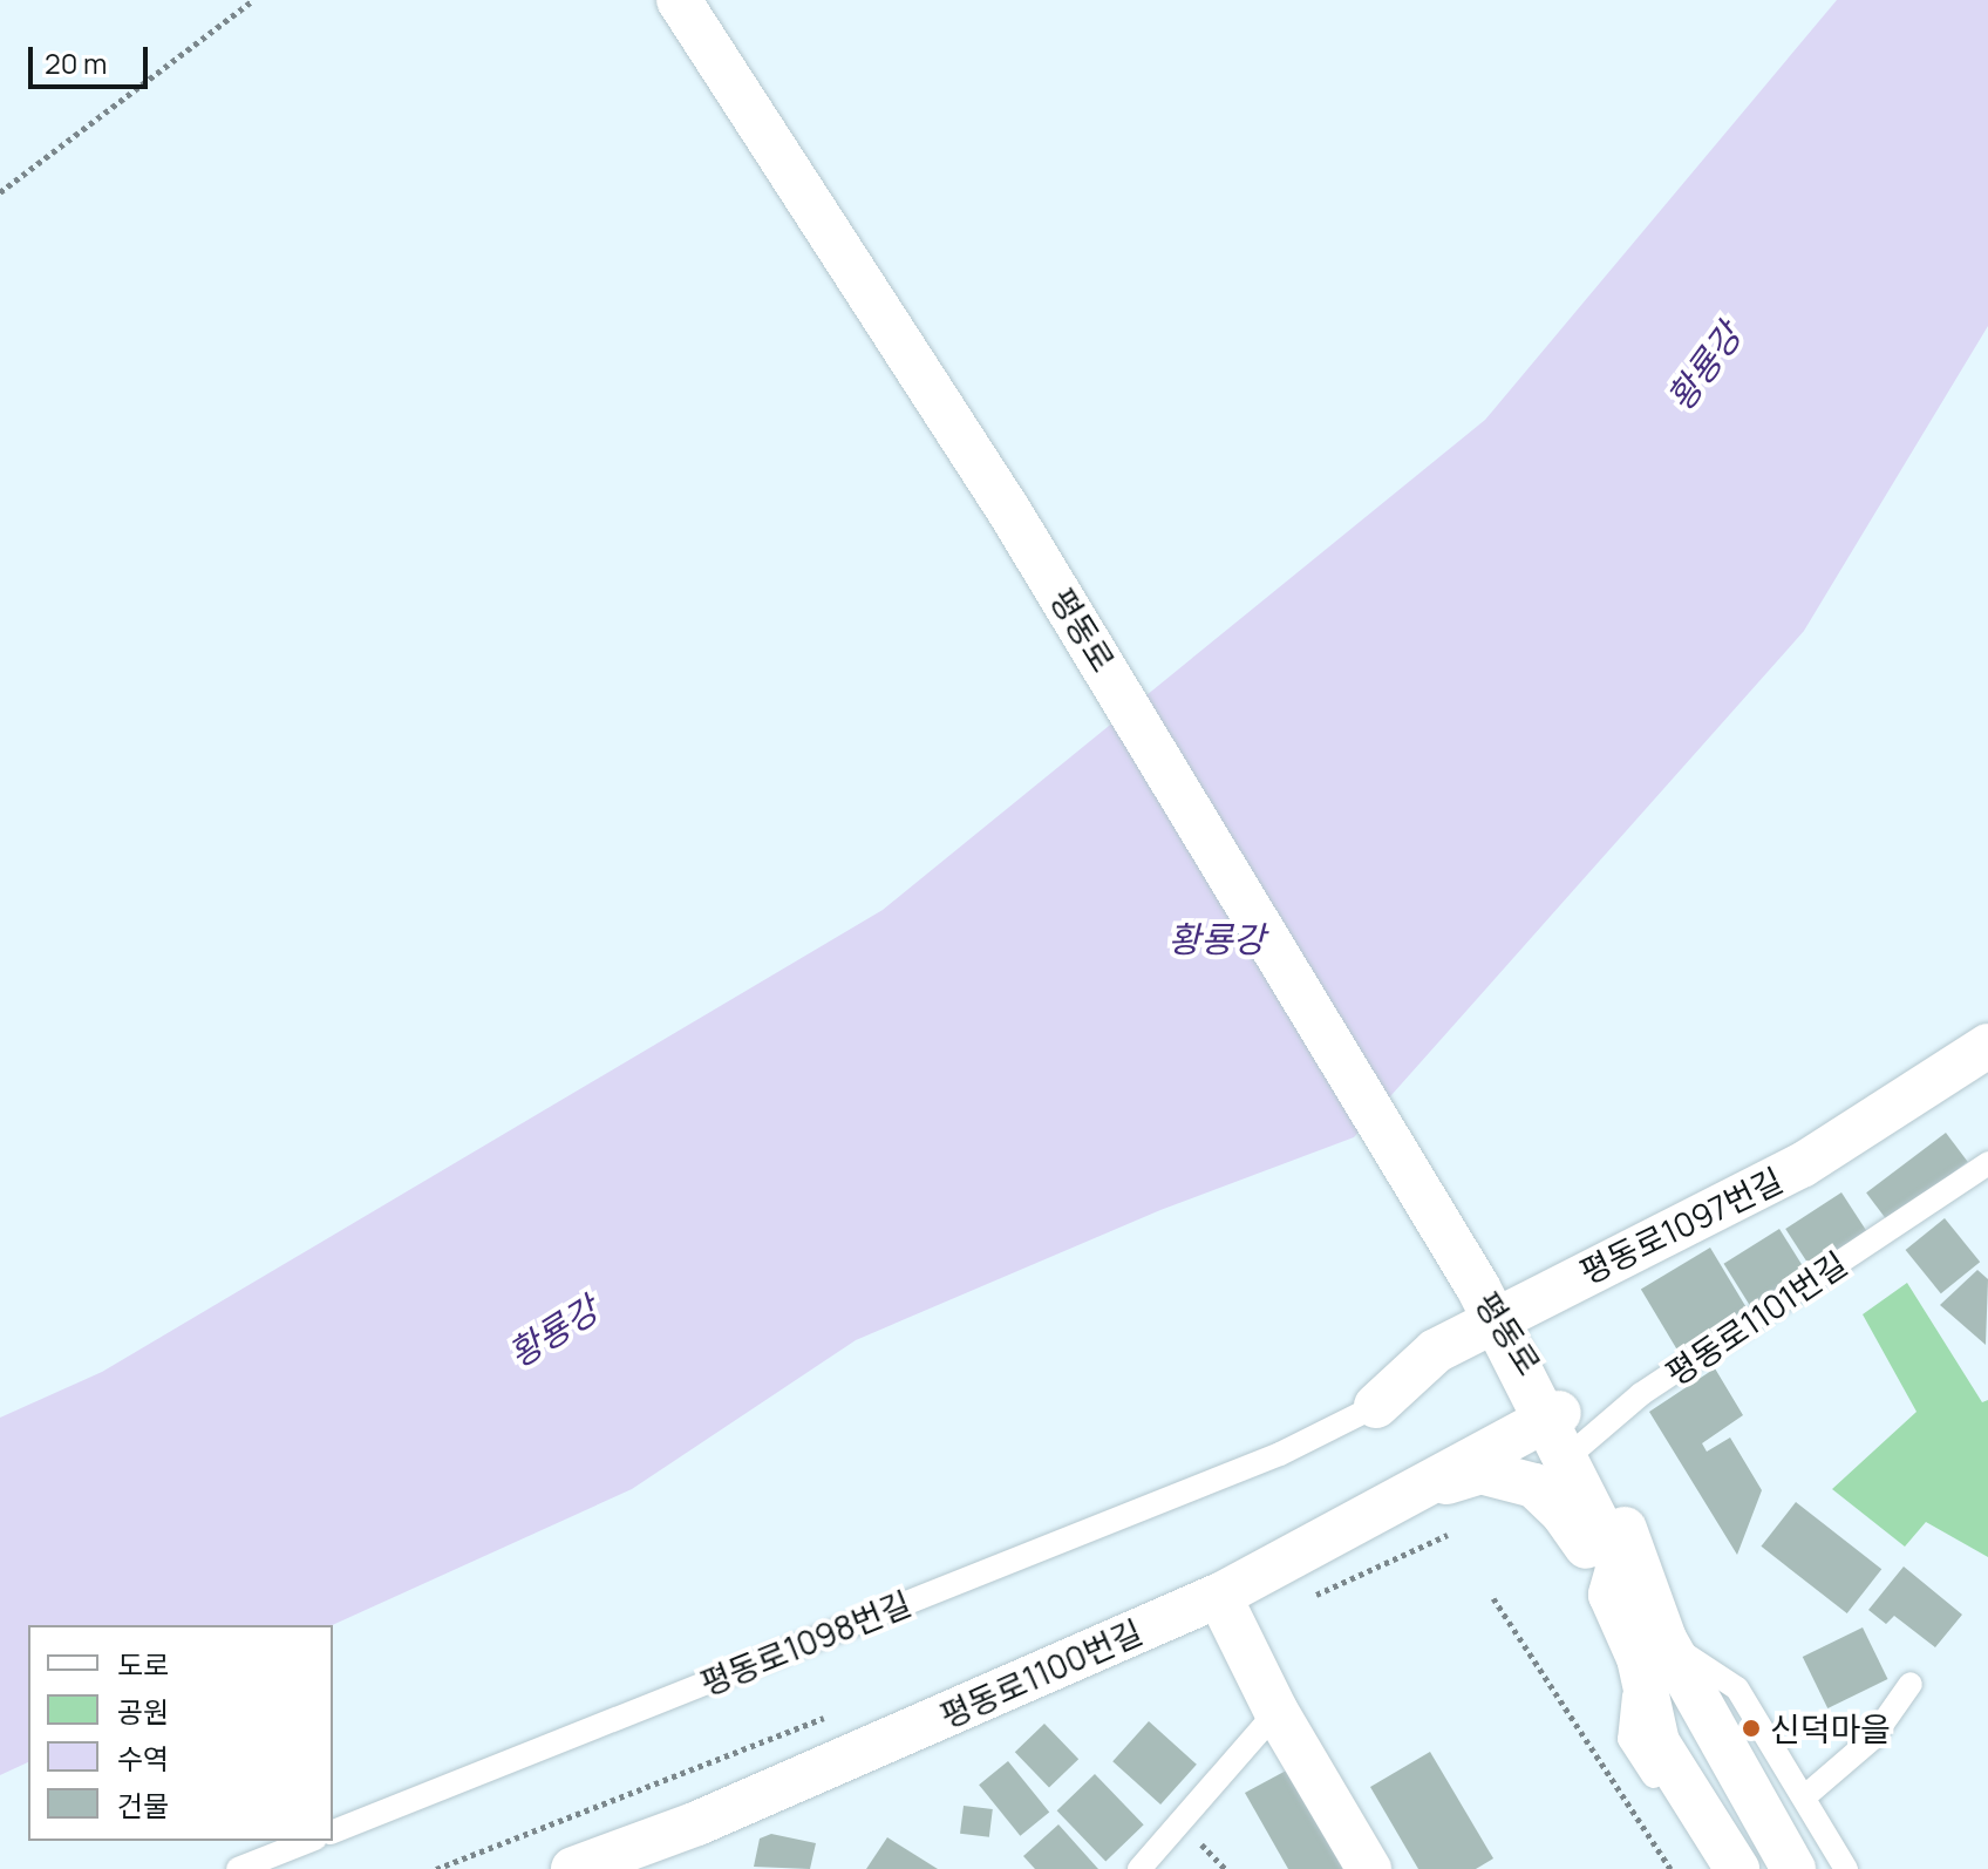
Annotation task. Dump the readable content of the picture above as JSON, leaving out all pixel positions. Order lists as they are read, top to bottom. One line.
{"streets":{"street":["평동로","평동로1097번길","평동로1100번길"],"lane":["평동로1101번길","평동로1098번길"]},"crossings":[["평동로","평동로1097번길"],["평동로","평동로1101번길"],["평동로","평동로1100번길"],["평동로1097번길","평동로1098번길"],["평동로1101번길","평동로1100번길"]],"water":["황룡강"],"places":["신덕마을"],"legend":["도로","공원","수역","건물"],"scale_bar":"20 m"}
